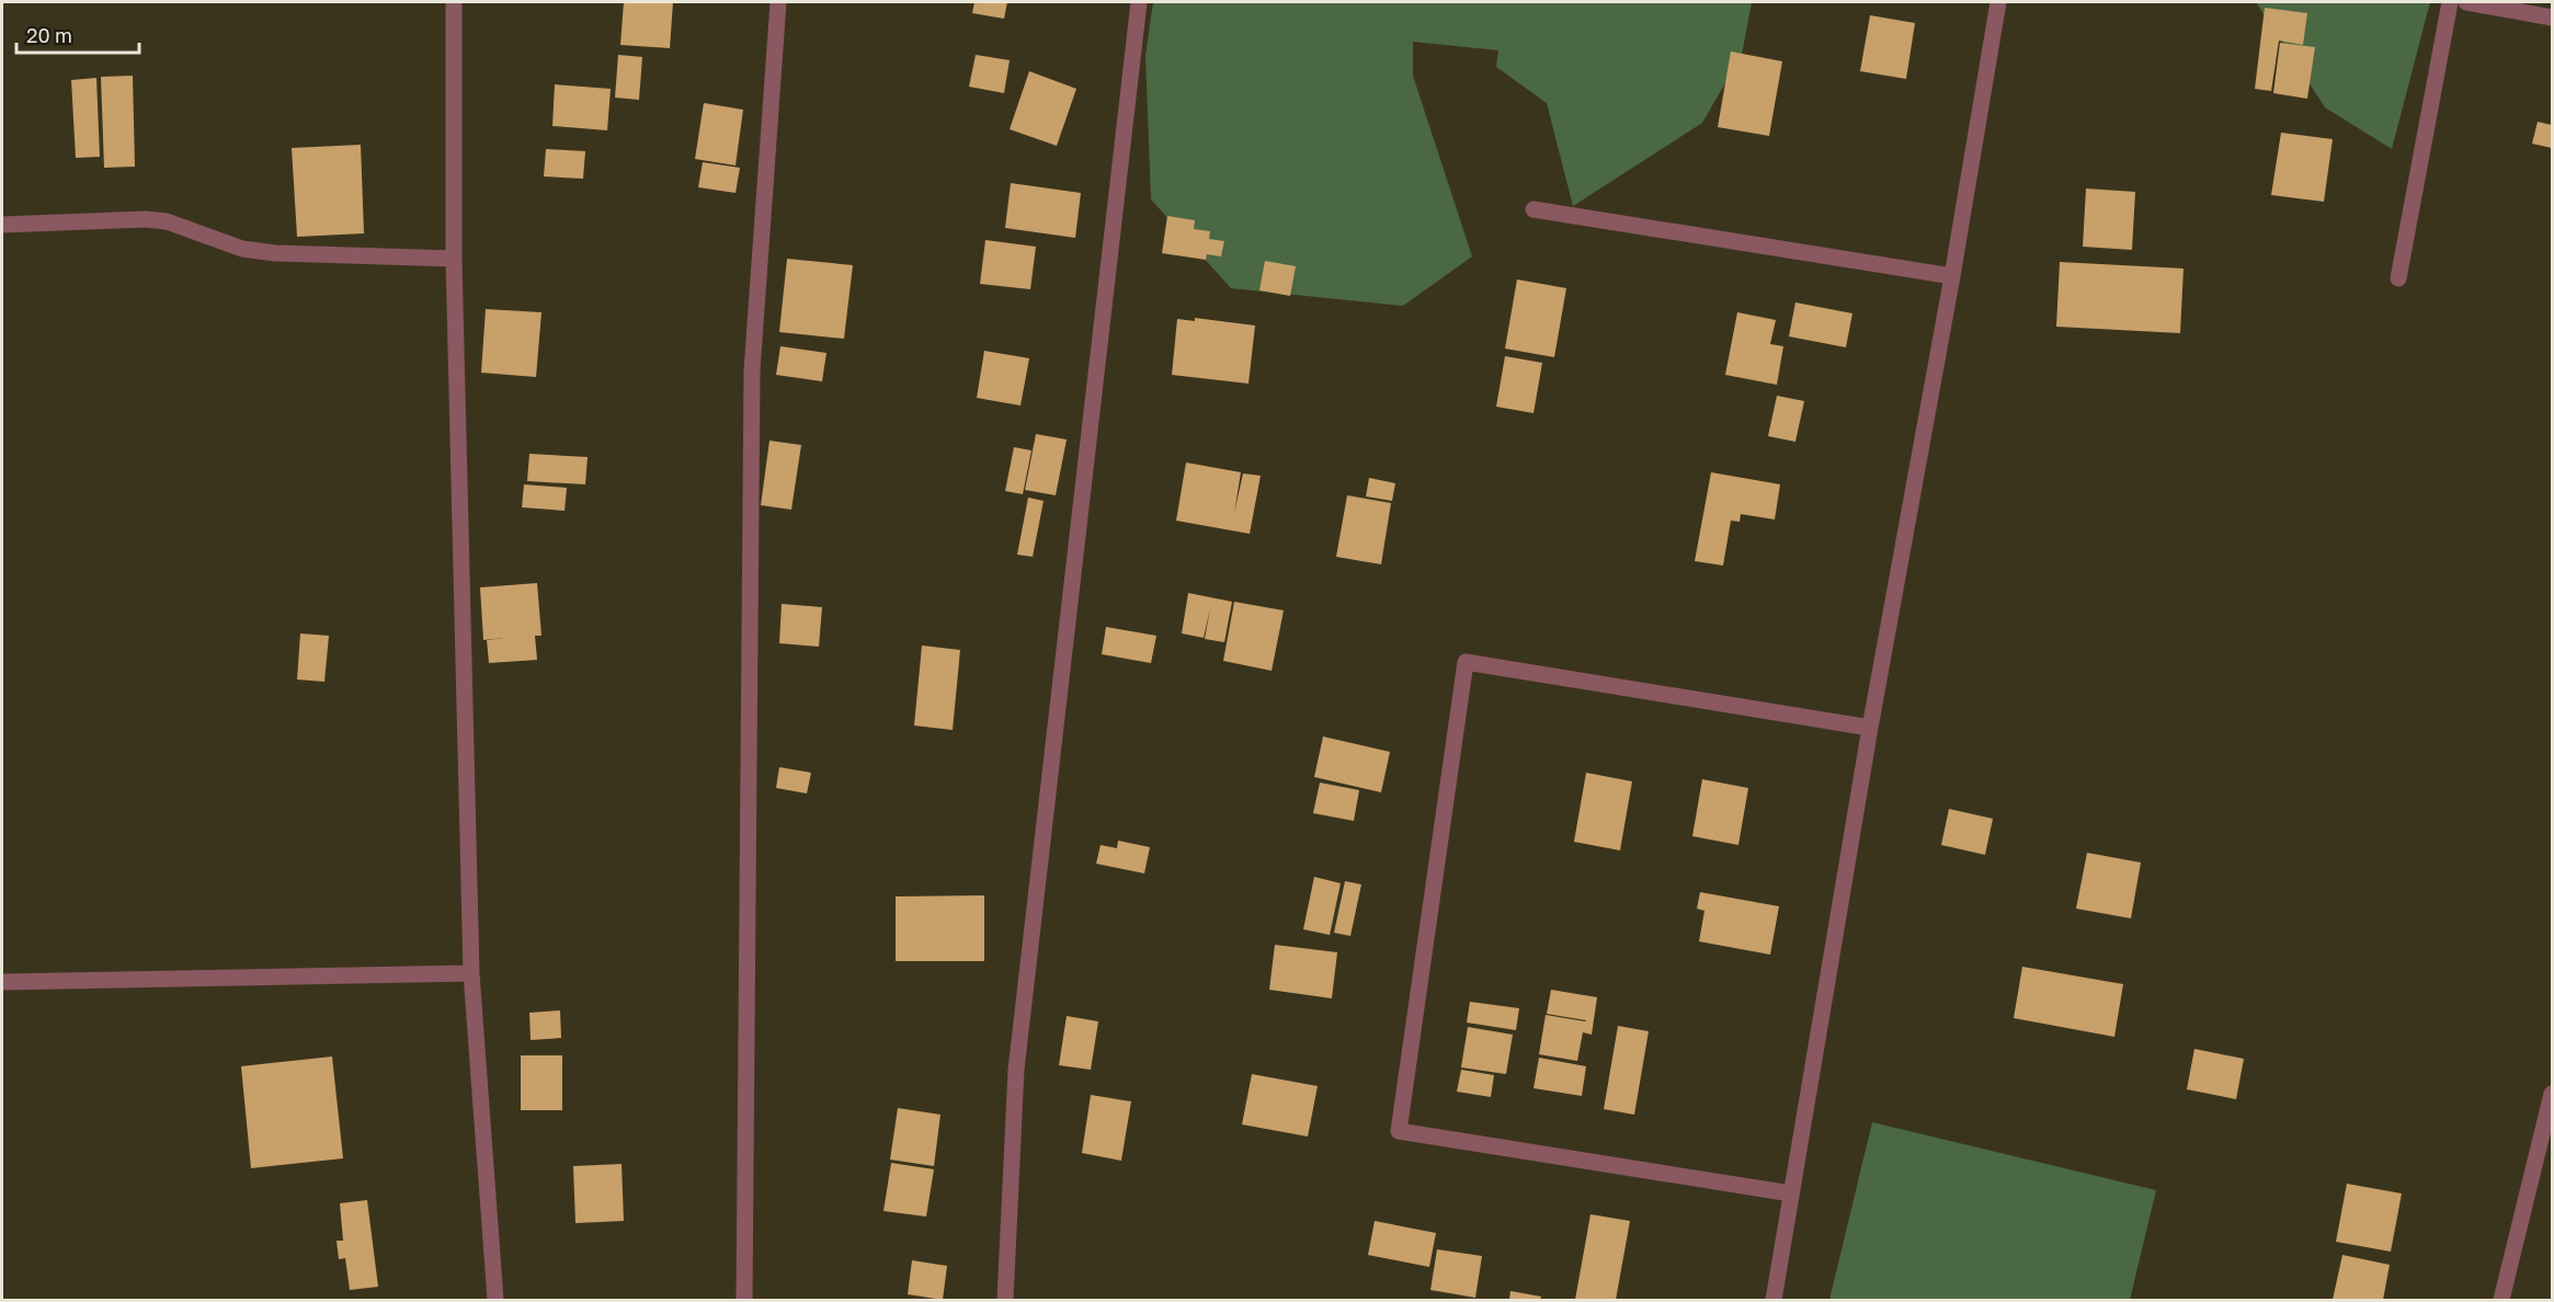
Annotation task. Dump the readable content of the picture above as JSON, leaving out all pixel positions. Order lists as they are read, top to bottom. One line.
{"scale_bar":"20 m"}
